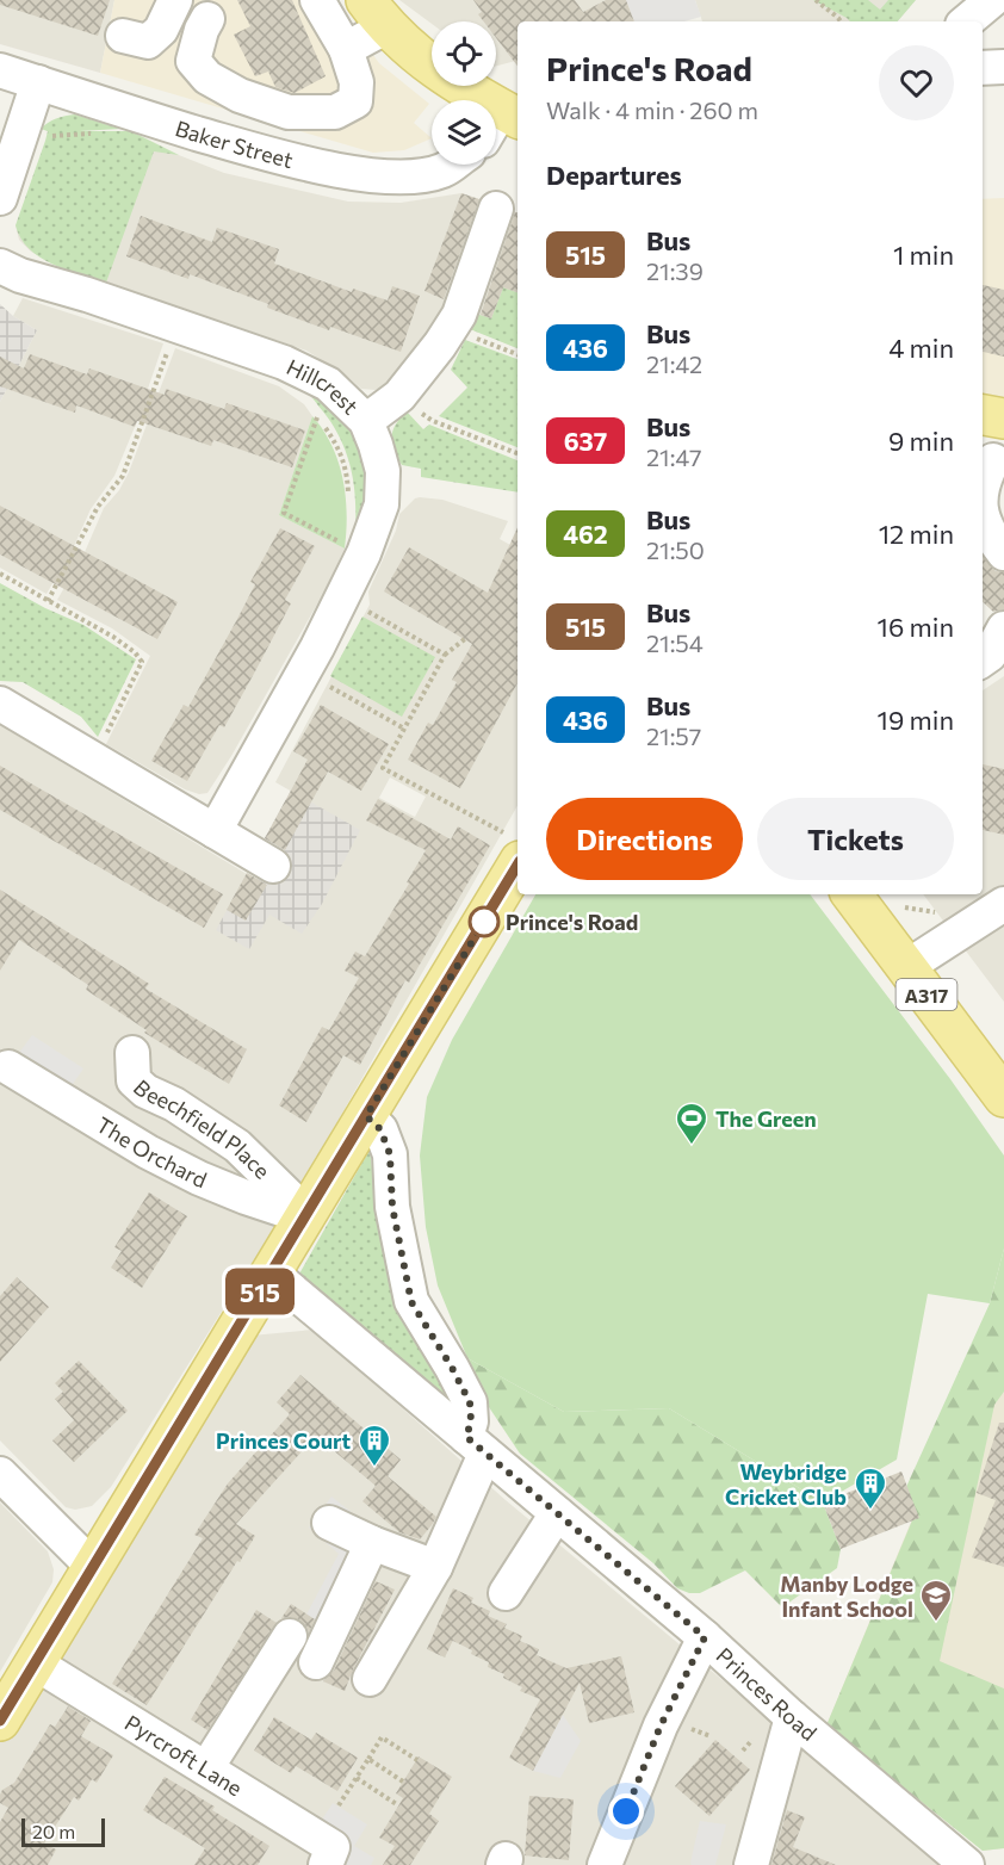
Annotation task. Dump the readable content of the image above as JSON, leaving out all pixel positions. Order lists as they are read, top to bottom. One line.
{"streets":{"main road":["A317"],"street":["Baker Street","Hillcrest","Beechfield Place","The Orchard","Princes Road","Pyrcroft Lane"]},"crossings":[["Beechfield Place","The Orchard"]],"places":{"other":["Prince's Road"],"sports":["The Green"],"building":["Princes Court","Weybridge Cricket Club"],"school or university":["Manby Lodge Infant School"]},"lines":["bus line 515"],"scale_bar":"20 m","page":{"on_map":"515","heading":[["Prince's Road","Walk · 4 min · 260 m"],"Departures"],"list":[{"mark":"515","name":"Bus","note":"21:39","value":"1 min"},{"mark":"436","name":"Bus","note":"21:42","value":"4 min"},{"mark":"637","name":"Bus","note":"21:47","value":"9 min"},{"mark":"462","name":"Bus","note":"21:50","value":"12 min"},{"mark":"515","name":"Bus","note":"21:54","value":"16 min"},{"mark":"436","name":"Bus","note":"21:57","value":"19 min"}],"buttons":["Directions","Tickets"],"scale":"20 m"}}
